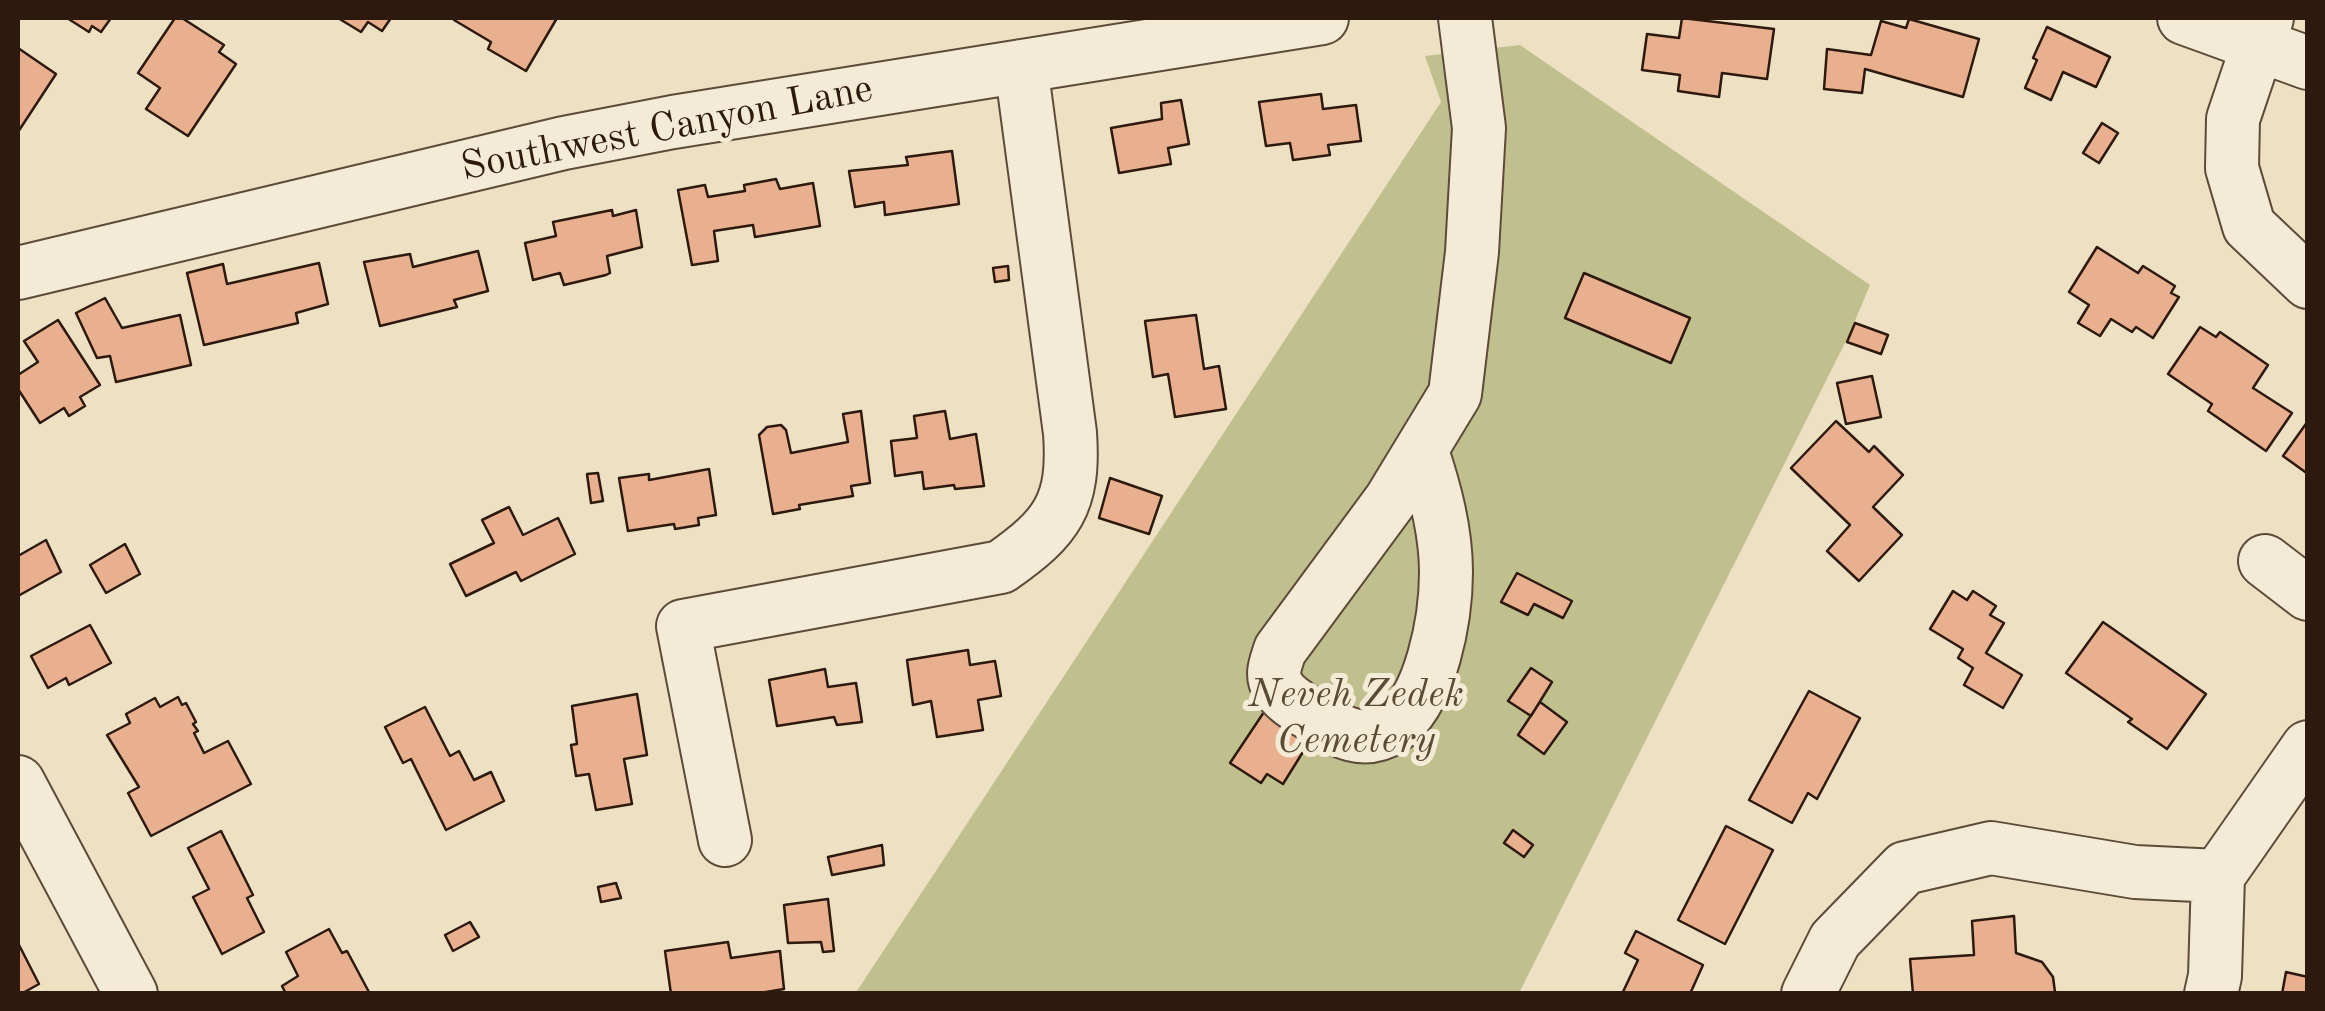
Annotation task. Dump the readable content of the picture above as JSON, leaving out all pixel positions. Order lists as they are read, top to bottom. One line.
{"streets":{"street":["Southwest Canyon Lane"]},"parks":["Neveh Zedek Cemetery"]}
